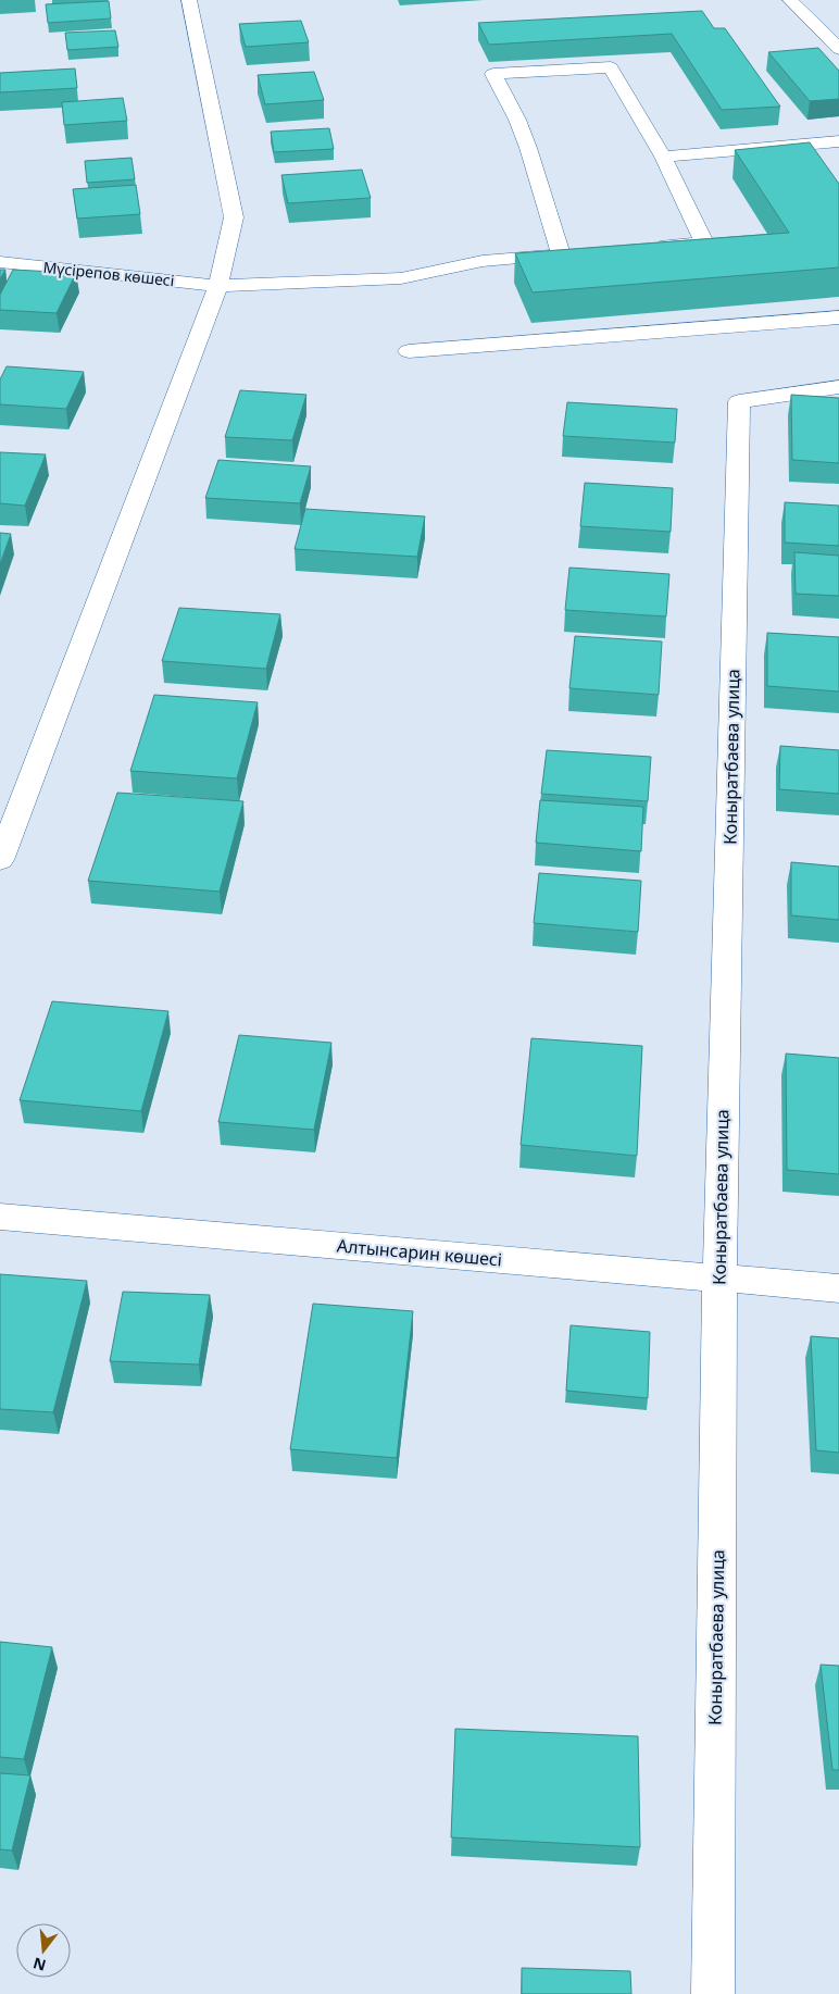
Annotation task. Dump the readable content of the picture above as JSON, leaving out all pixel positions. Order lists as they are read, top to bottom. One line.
{"streets":{"street":["Мүсірепов көшесі","Коныратбаева улица","Алтынсарин көшесі"]},"crossings":[["Коныратбаева улица","Алтынсарин көшесі"]],"north":"bottom"}
